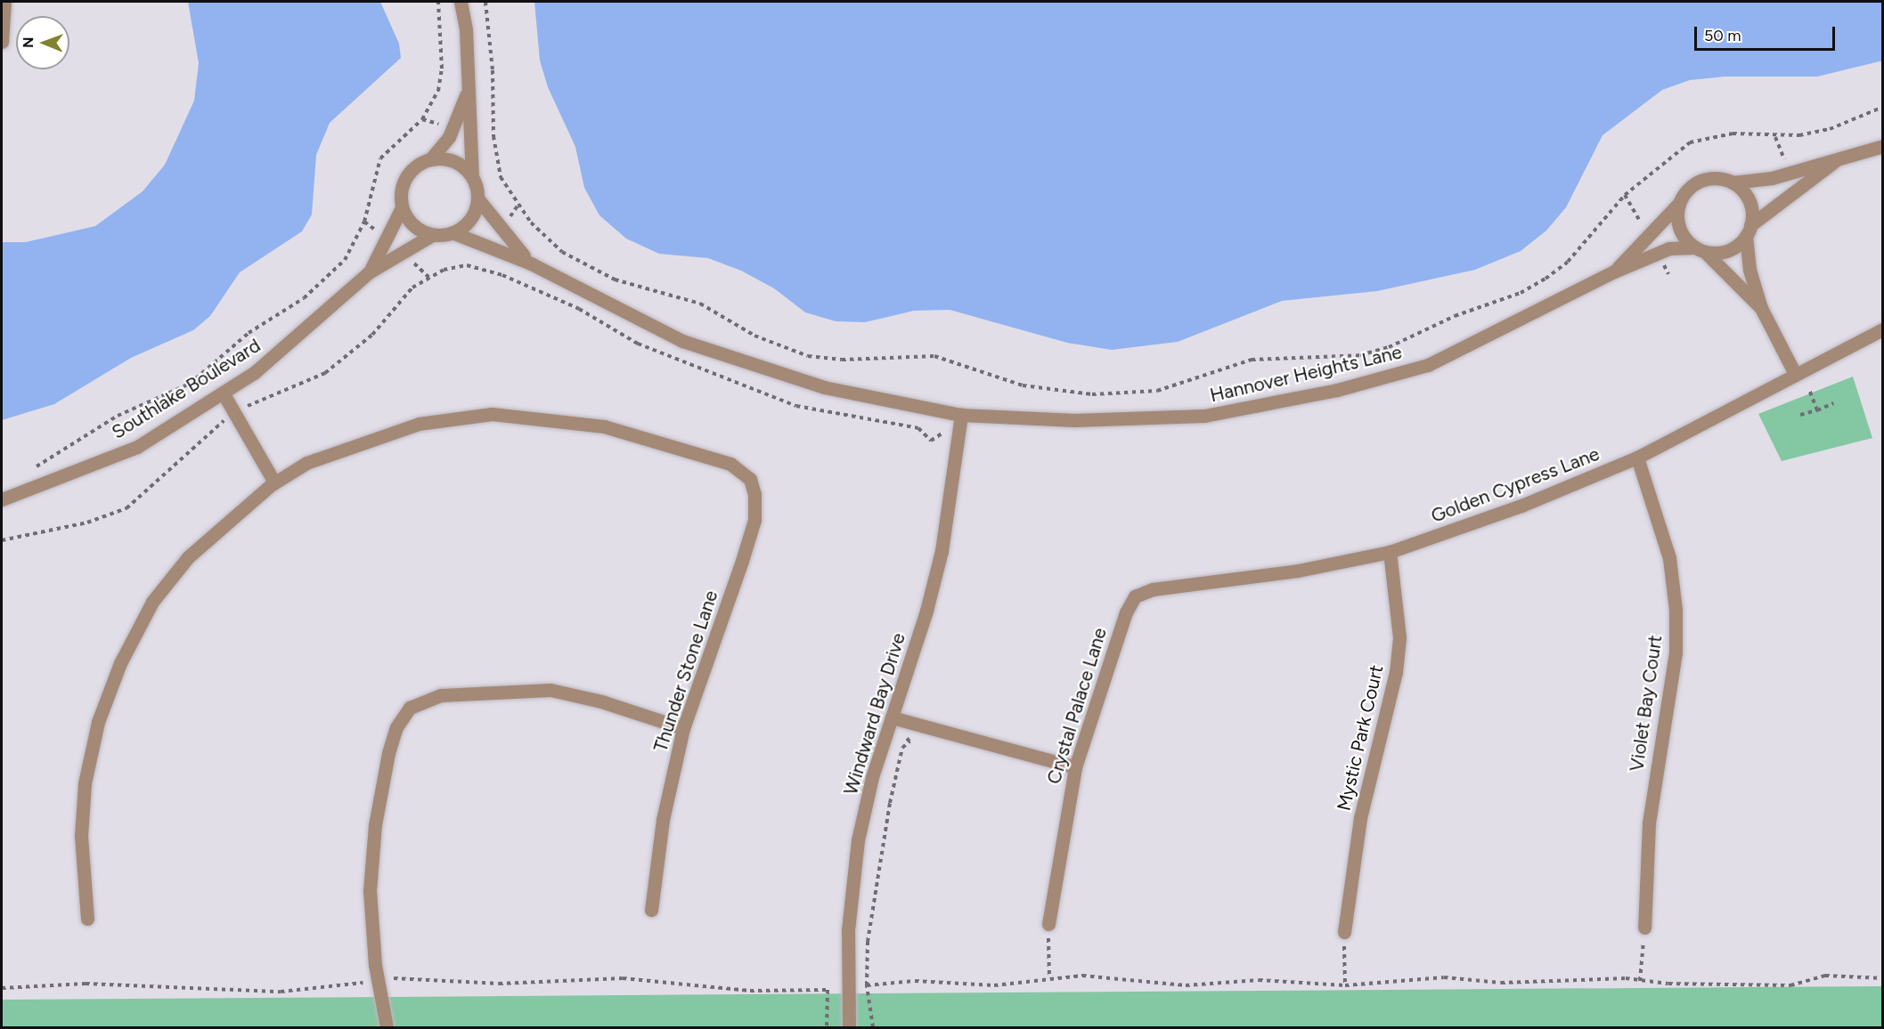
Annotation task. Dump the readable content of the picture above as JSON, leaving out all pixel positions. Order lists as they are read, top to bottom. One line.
{"streets":{"street":["Hannover Heights Lane","Southlake Boulevard","Golden Cypress Lane","Thunder Stone Lane","Violet Bay Court","Crystal Palace Lane","Windward Bay Drive","Mystic Park Court"]},"crossings":[["Hannover Heights Lane","Southlake Boulevard"],["Hannover Heights Lane","Windward Bay Drive"],["Golden Cypress Lane","Violet Bay Court"],["Golden Cypress Lane","Crystal Palace Lane"],["Golden Cypress Lane","Mystic Park Court"]],"scale_bar":"50 m","north":"left"}
